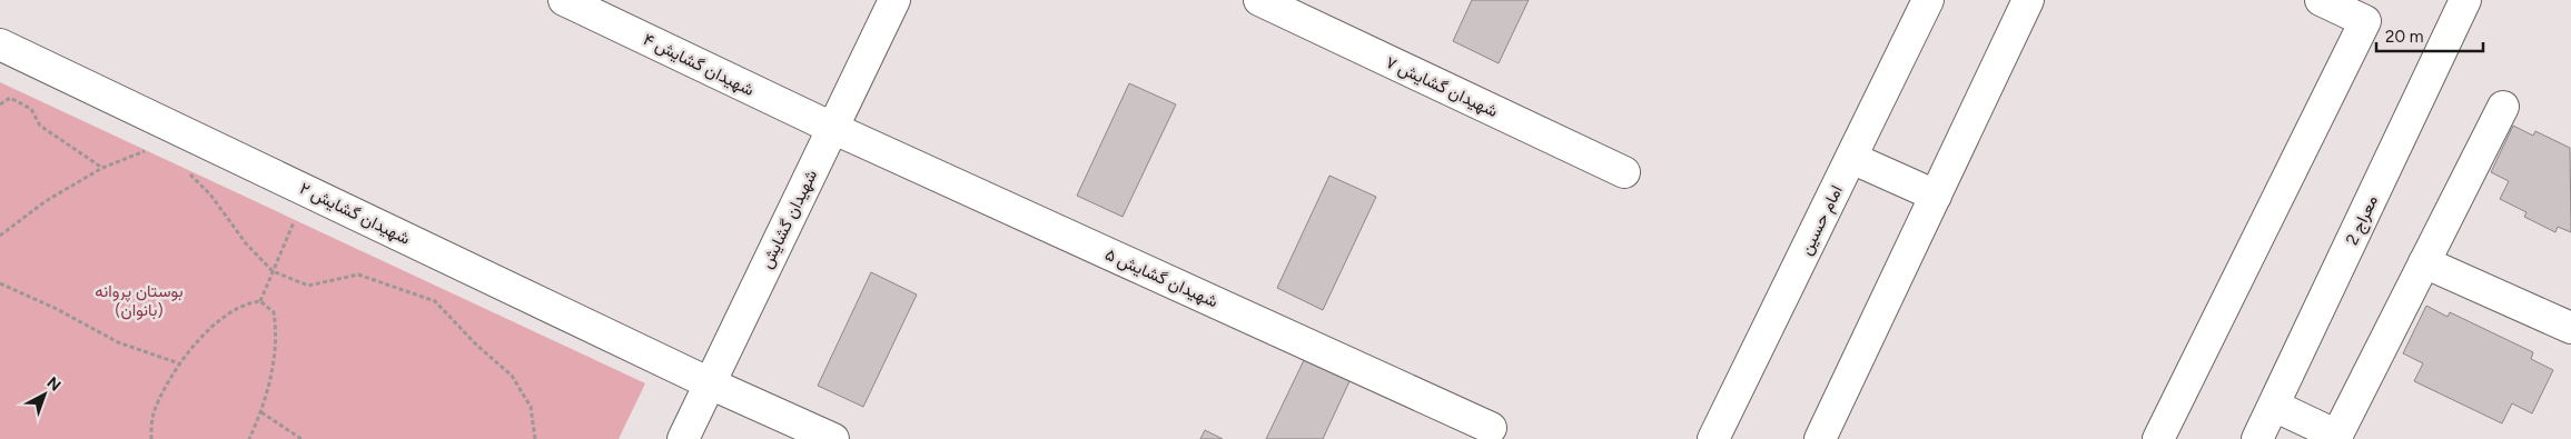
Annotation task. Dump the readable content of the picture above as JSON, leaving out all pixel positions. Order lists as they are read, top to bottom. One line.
{"streets":{"street":["شهیدان گشایش ۴","شهیدان گشایش ۷","شهیدان گشایش ۲","شهیدان گشایش","امام حسین","معراج 2","شهیدان گشایش ۵"]},"crossings":[["شهیدان گشایش ۴","شهیدان گشایش"],["شهیدان گشایش ۴","شهیدان گشایش ۵"],["شهیدان گشایش ۲","شهیدان گشایش"],["شهیدان گشایش","شهیدان گشایش ۵"]],"parks":["بوستان پروانه (بانوان)"],"scale_bar":"20 m","north":"top right"}
